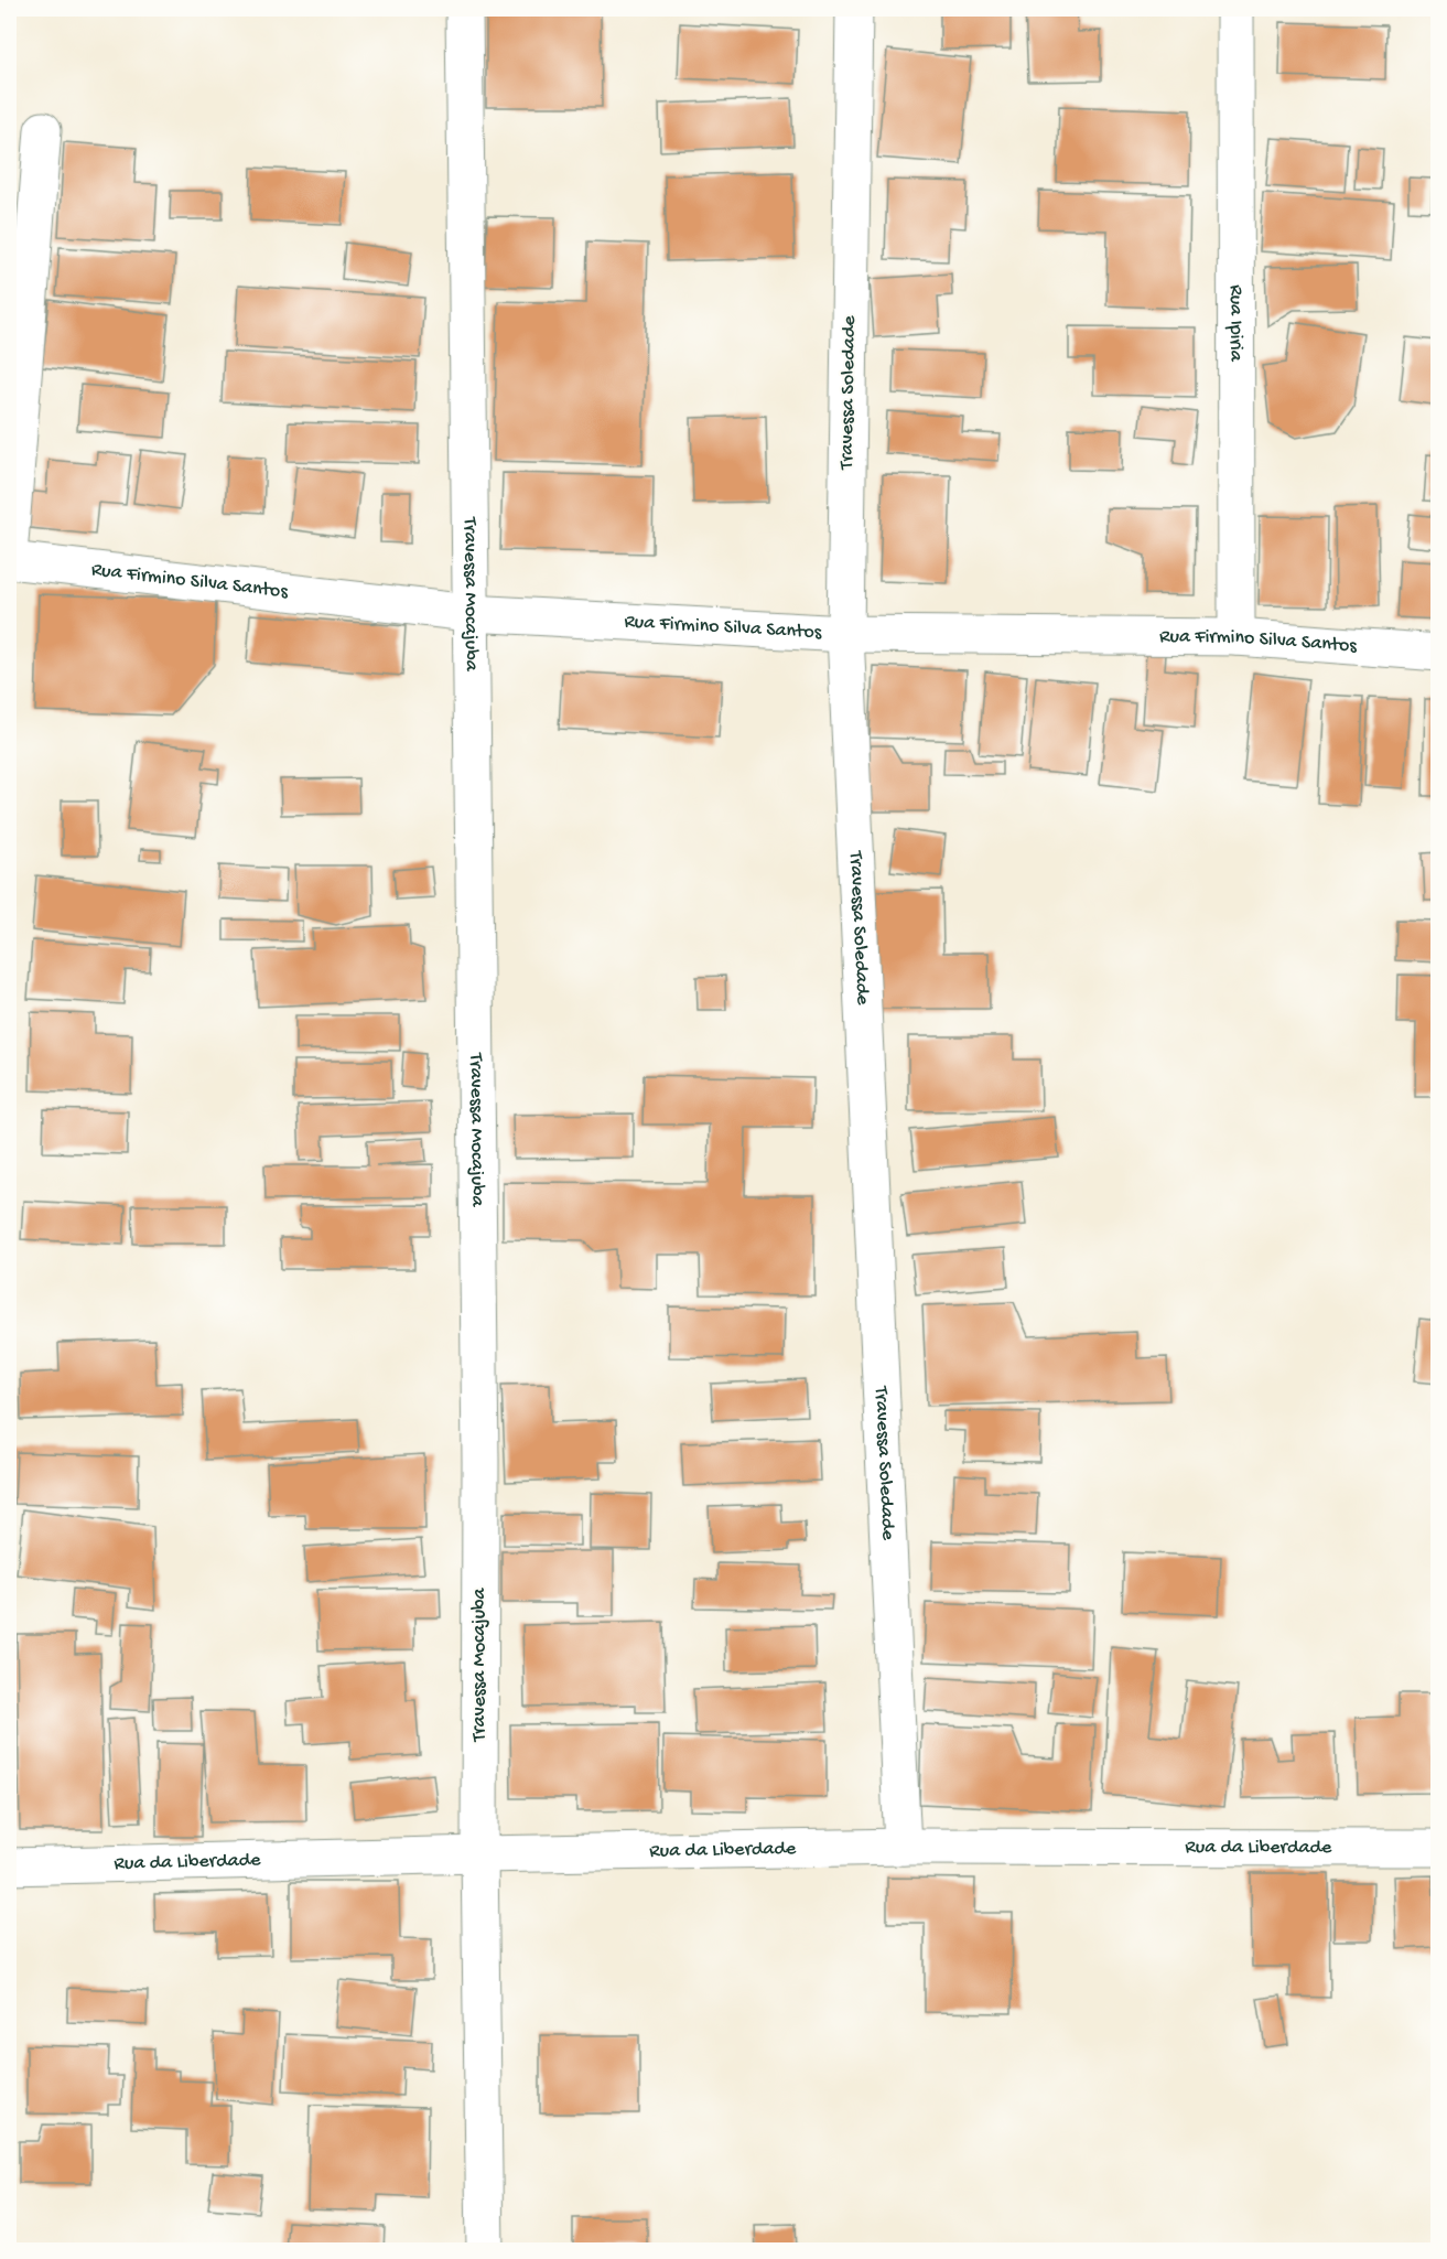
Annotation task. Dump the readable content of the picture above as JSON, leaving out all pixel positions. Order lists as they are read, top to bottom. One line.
{"streets":{"street":["Rua Ipiria","Travessa Soledade","Rua Firmino Silva Santos","Travessa Mocajuba","Rua da Liberdade"]},"crossings":[["Rua Ipiria","Rua Firmino Silva Santos"],["Travessa Soledade","Rua Firmino Silva Santos"],["Travessa Soledade","Rua da Liberdade"],["Rua Firmino Silva Santos","Travessa Mocajuba"],["Travessa Mocajuba","Rua da Liberdade"]]}
